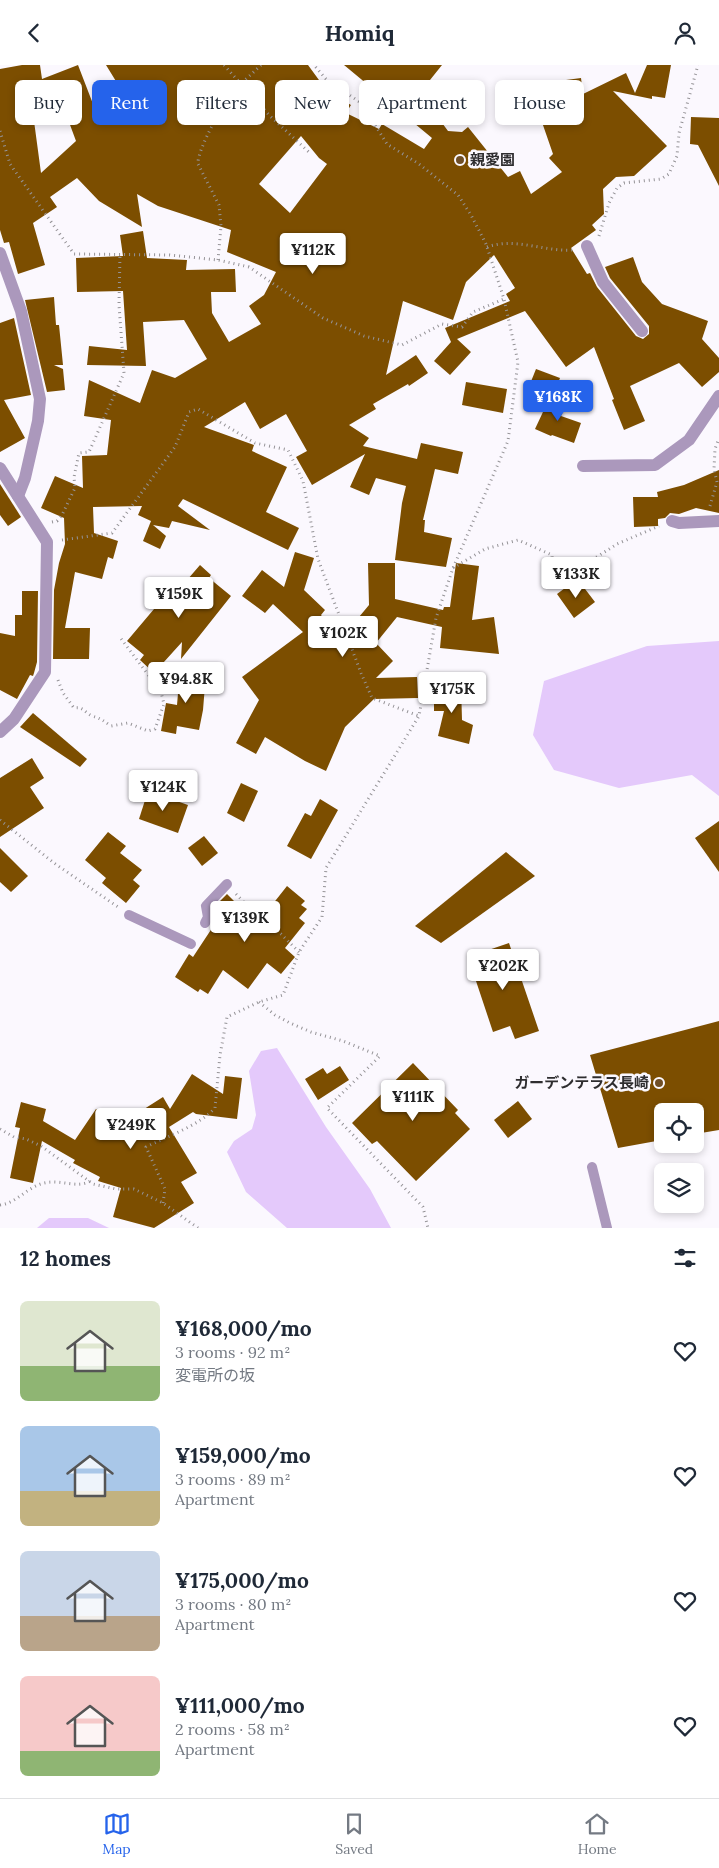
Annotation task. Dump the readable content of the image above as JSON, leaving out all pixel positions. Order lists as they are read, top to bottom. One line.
{"places":["親愛園","ガーデンテラス長崎"],"page":{"header":"Homiq","chip":["Buy","Rent","Filters","New","Apartment","House"],"price":["¥112K","¥168K","¥133K","¥159K","¥102K","¥94.8K","¥175K","¥124K","¥139K","¥202K","¥111K","¥249K"],"heading":"12 homes","list":[{"name":"¥168,000/mo","note":"3 rooms · 92 m² · 変電所の坂"},{"name":"¥159,000/mo","note":"3 rooms · 89 m² · Apartment"},{"name":"¥175,000/mo","note":"3 rooms · 80 m² · Apartment"},{"name":"¥111,000/mo","note":"2 rooms · 58 m² · Apartment"}],"tabs":["Map","Saved","Home"]}}
